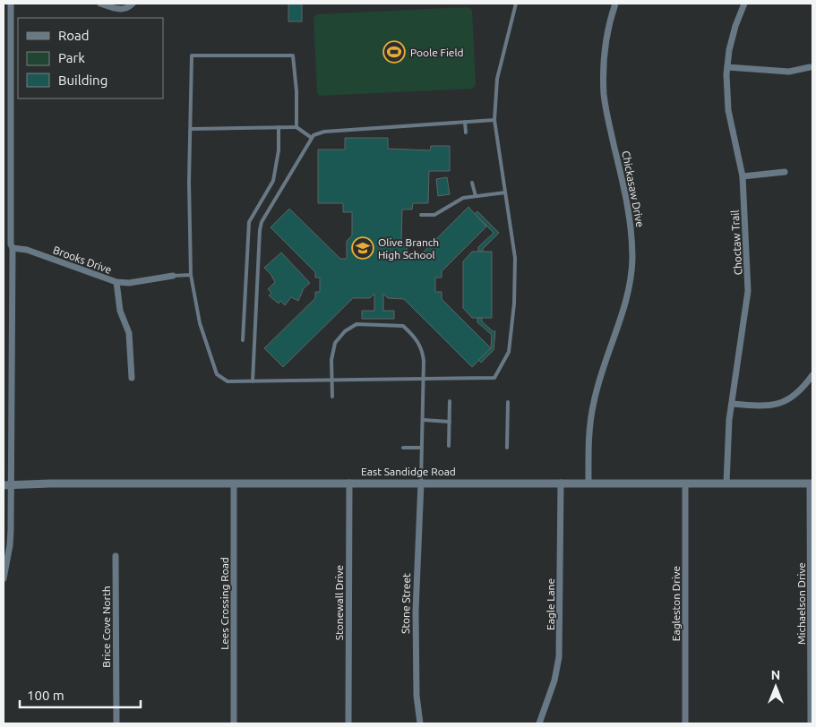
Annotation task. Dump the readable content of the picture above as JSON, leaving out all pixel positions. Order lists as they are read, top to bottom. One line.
{"streets":{"street":["Chickasaw Drive","Choctaw Trail","Brooks Drive","East Sandidge Road","Stonewall Drive","Lees Crossing Road","Stone Street","Eagleston Drive","Michaelson Drive","Eagle Lane","Brice Cove North"]},"crossings":[["Chickasaw Drive","East Sandidge Road"],["Choctaw Trail","East Sandidge Road"],["East Sandidge Road","Stonewall Drive"],["East Sandidge Road","Lees Crossing Road"],["East Sandidge Road","Stone Street"],["East Sandidge Road","Eagleston Drive"],["East Sandidge Road","Michaelson Drive"],["East Sandidge Road","Eagle Lane"]],"places":{"sports":["Poole Field"],"school or university":["Olive Branch High School"]},"legend":["Road","Park","Building"],"scale_bar":"100 m","north":"top"}
